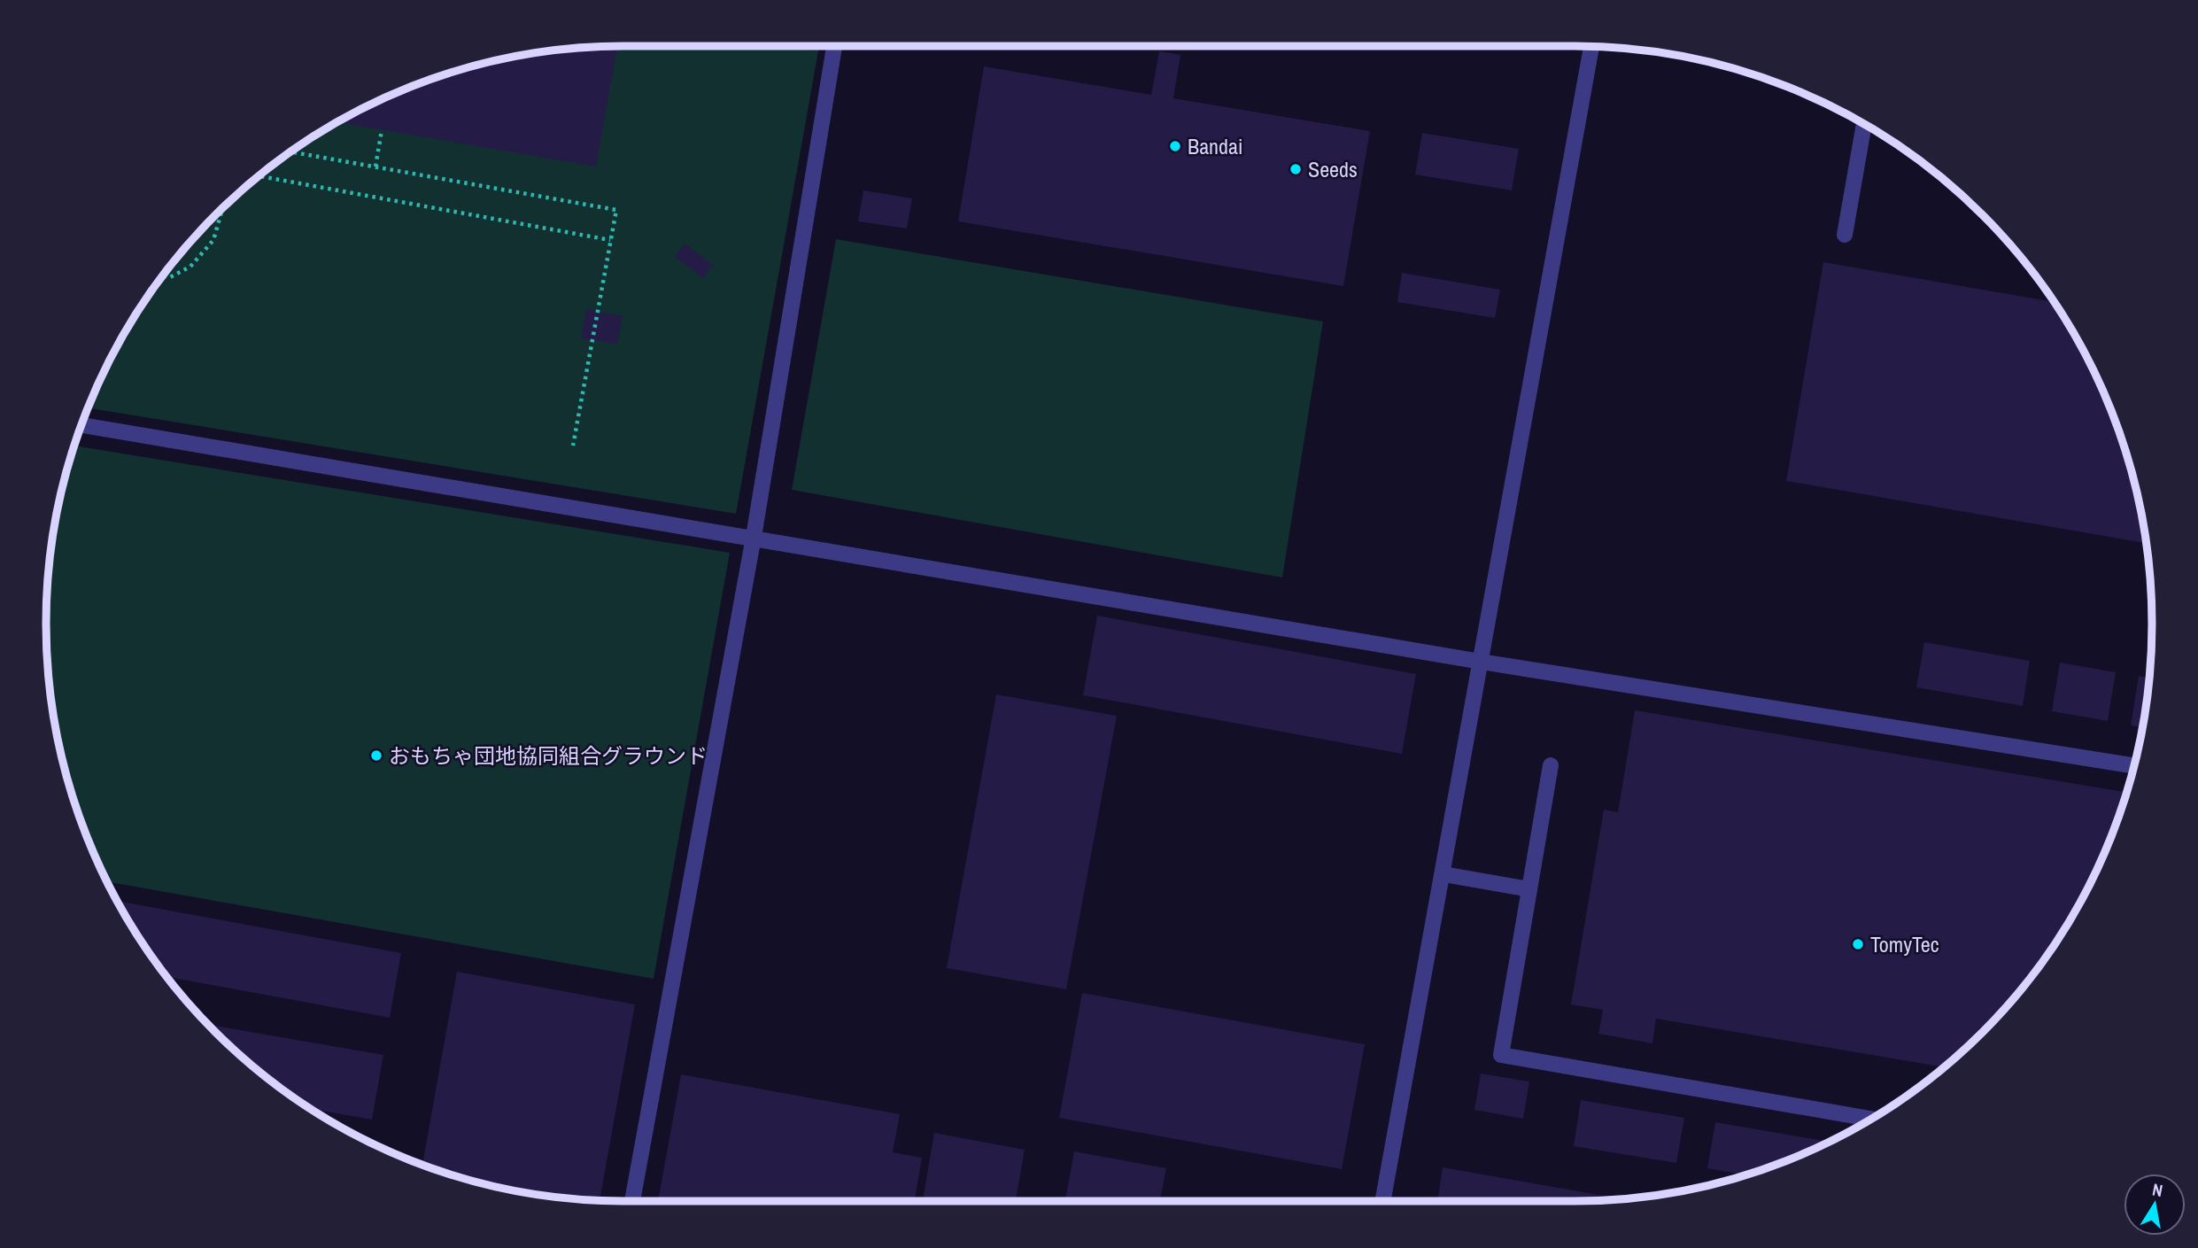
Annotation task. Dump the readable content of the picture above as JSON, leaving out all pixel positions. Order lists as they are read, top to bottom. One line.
{"places":["Bandai","Seeds","おもちゃ団地協同組合グラウンド","TomyTec"],"north":"top"}
